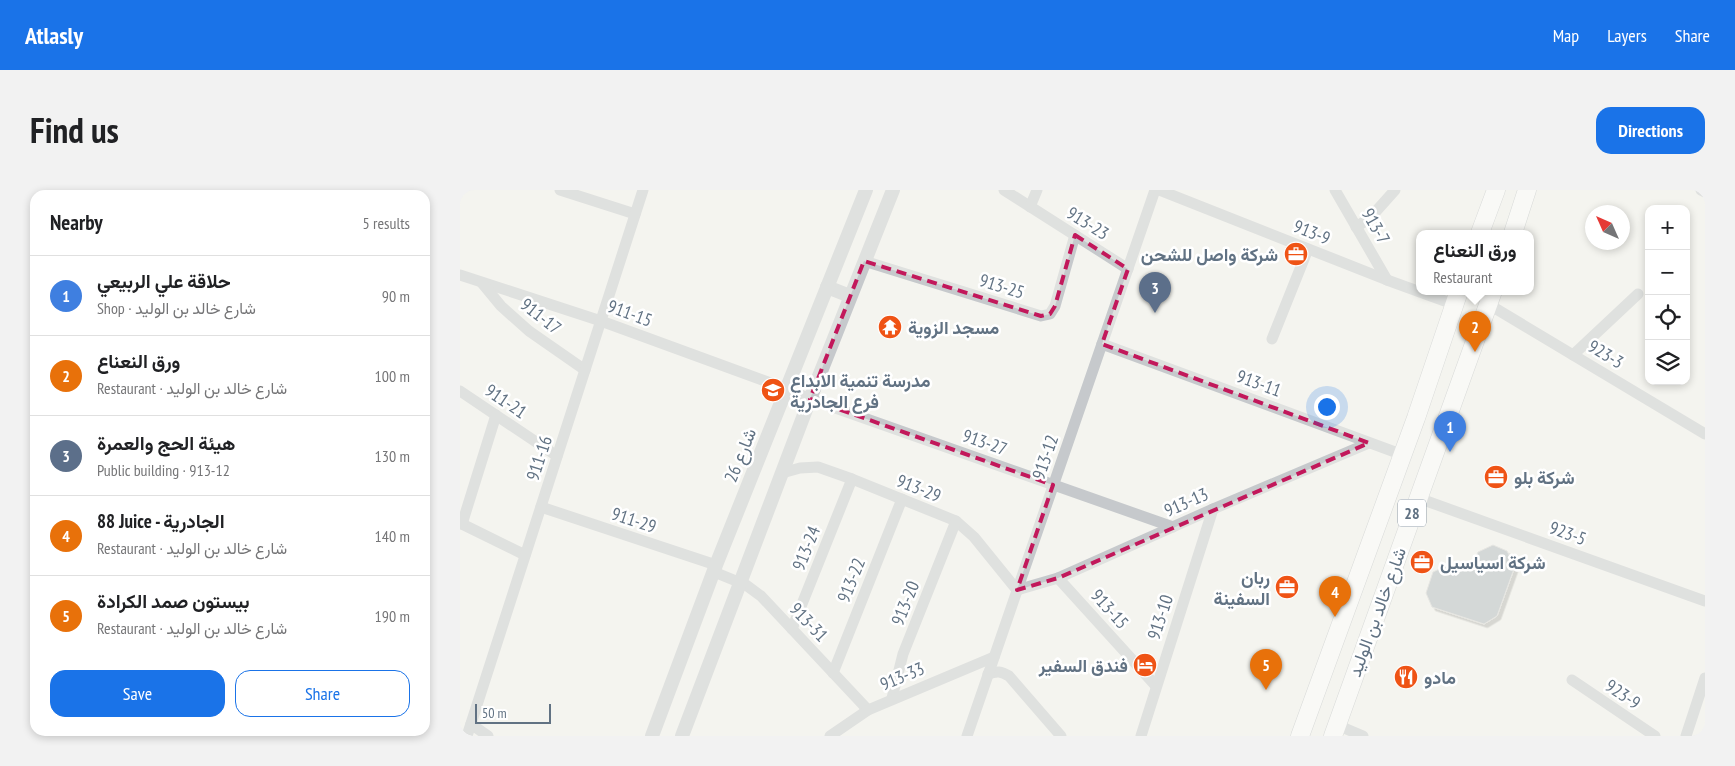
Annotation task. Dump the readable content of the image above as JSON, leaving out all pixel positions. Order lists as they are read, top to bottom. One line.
{"streets":{"main road":["28","شارع خالد بن الوليد"],"street":["913-23","913-7","913-9","913-25","911-15","911-17","923-3","913-11","911-21","913-27","شارع 26","913-12","911-16","913-29","913-13","911-29","923-5","913-24","913-22","913-20","913-15","913-10","913-31","913-33","923-9"]},"crossings":[["913-23","913-25"],["913-23","913-12"],["913-7","913-9"],["913-9","913-12"],["911-15","911-17"],["911-15","913-27"],["911-15","شارع 26"],["911-15","911-16"],["911-17","911-16"],["923-3","شارع خالد بن الوليد"],["913-11","913-12"],["913-11","913-13"],["913-11","شارع خالد بن الوليد"],["911-21","911-16"],["913-27","شارع 26"],["913-27","913-12"],["913-27","913-13"],["شارع 26","911-29"],["شارع 26","913-31"],["913-12","913-29"],["913-12","913-13"],["913-12","913-33"],["911-16","911-29"],["913-29","913-13"],["913-29","913-24"],["913-29","913-22"],["913-29","913-20"],["913-13","913-15"],["913-13","913-10"],["911-29","913-31"],["923-5","شارع خالد بن الوليد"],["913-24","913-31"],["913-22","913-31"],["913-20","913-33"],["913-15","913-10"],["913-31","913-33"]],"places":{"office":["شركة واصل للشحن","شركة بلو","شركة اسياسيل","ربان السفينة"],"temple":["مسجد الزوية"],"school or university":["مدرسة تنمية الابداع فرع الجادرية"],"hotel":["فندق السفير"],"restaurant":["مادو"]},"scale_bar":"50 m","north":"top left","page":{"header":"Atlasly","nav":["Map","Layers","Share"],"title":"Find us","buttons":["Directions",["Save","Share"]],"heading":["Nearby","5 results"],"map_buttons":["+","−"],"popup":["ورق النعناع","Restaurant"],"list":[{"mark":"1","name":"حلاقة علي الربيعي","note":"Shop · شارع خالد بن الوليد","value":"90 m"},{"mark":"2","name":"ورق النعناع","note":"Restaurant · شارع خالد بن الوليد","value":"100 m"},{"mark":"3","name":"هيئة الحج والعمرة","note":"Public building · 913-12","value":"130 m"},{"mark":"4","name":"88 Juice - الجادرية","note":"Restaurant · شارع خالد بن الوليد","value":"140 m"},{"mark":"5","name":"بيستون صمد الكرادة","note":"Restaurant · شارع خالد بن الوليد","value":"190 m"}],"pins":["3","2","1","4","5"],"scale":"50 m"}}
